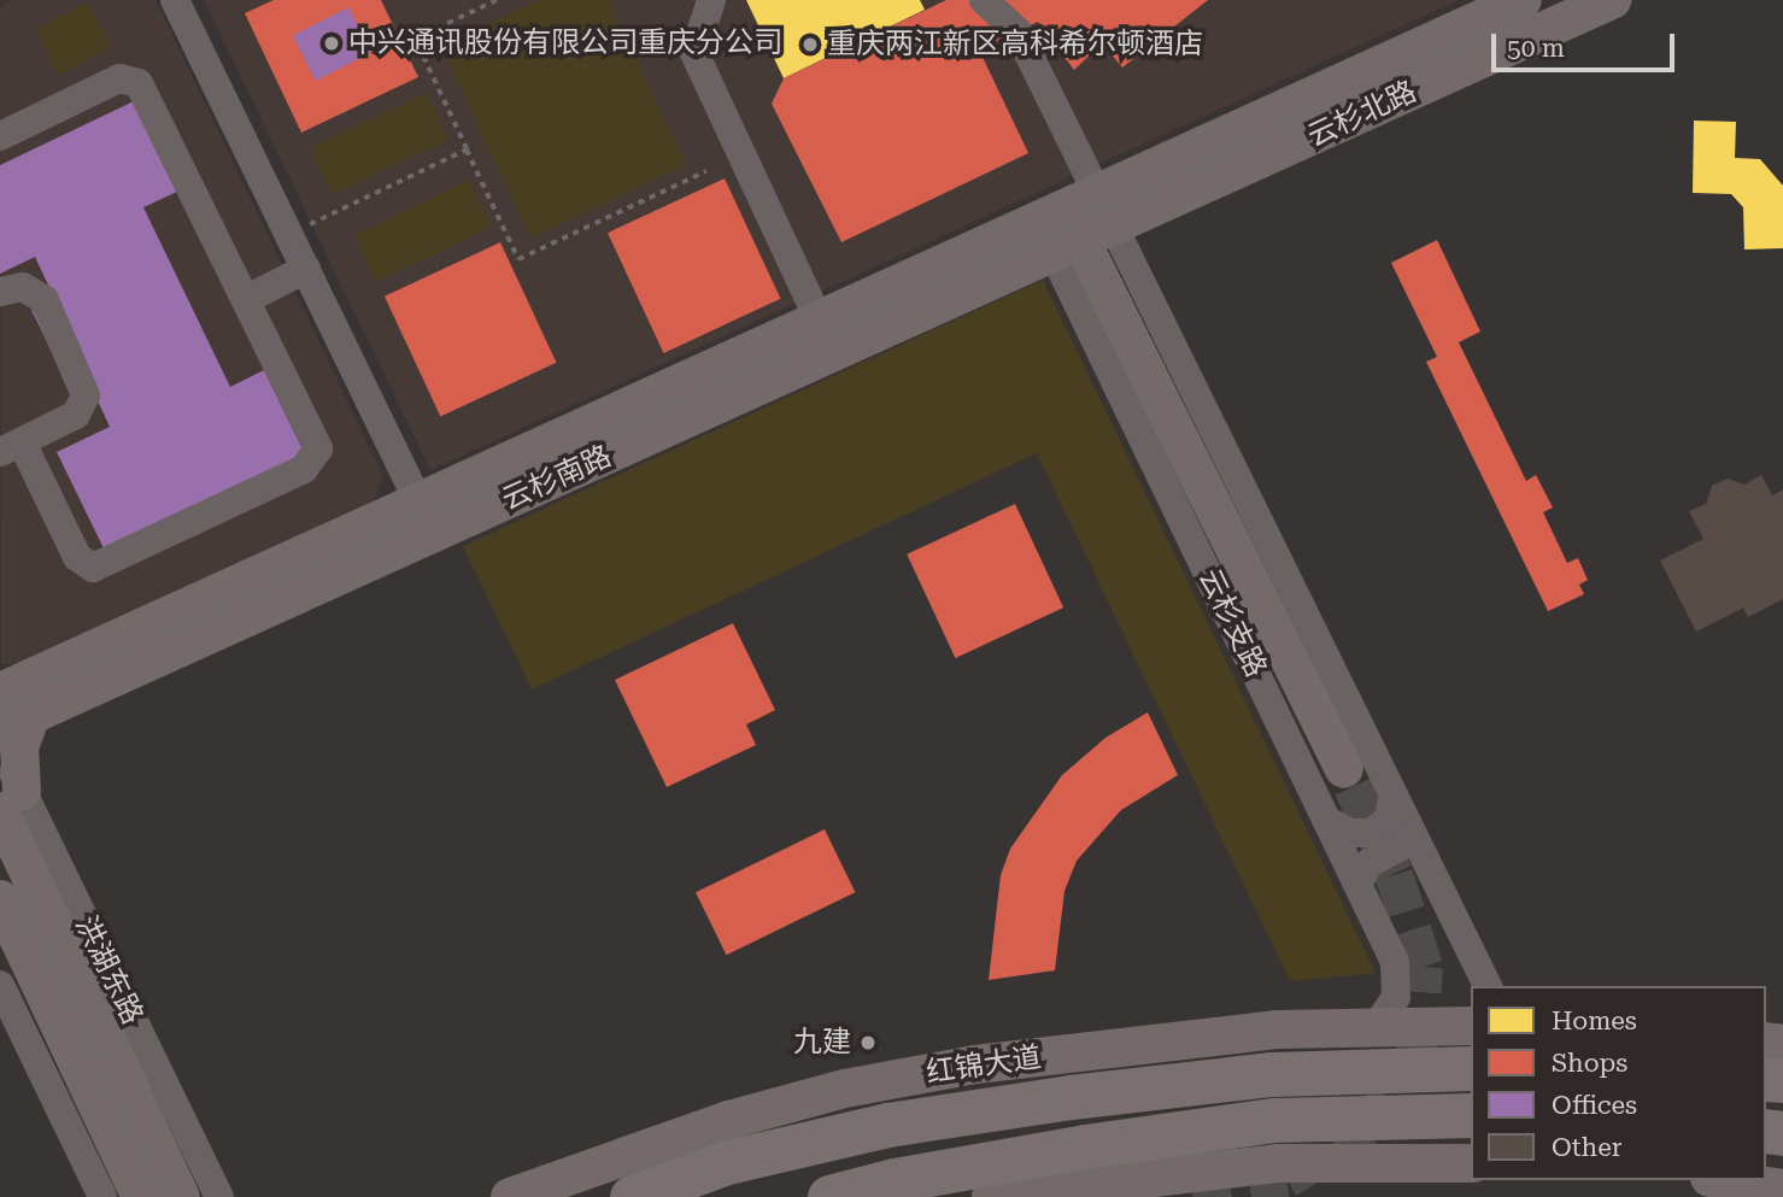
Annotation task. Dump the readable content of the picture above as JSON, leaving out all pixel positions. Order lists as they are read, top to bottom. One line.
{"streets":{"highway":["红锦大道"],"main road":["云杉北路","云杉南路","洪湖东路"],"street":["云杉支路"]},"crossings":[["云杉北路","云杉南路"],["云杉北路","云杉支路"],["云杉南路","云杉支路"],["云杉支路","红锦大道"]],"places":["中兴通讯股份有限公司重庆分公司","重庆两江新区高科希尔顿酒店","九建"],"legend":["Homes","Shops","Offices","Other"],"scale_bar":"50 m"}
